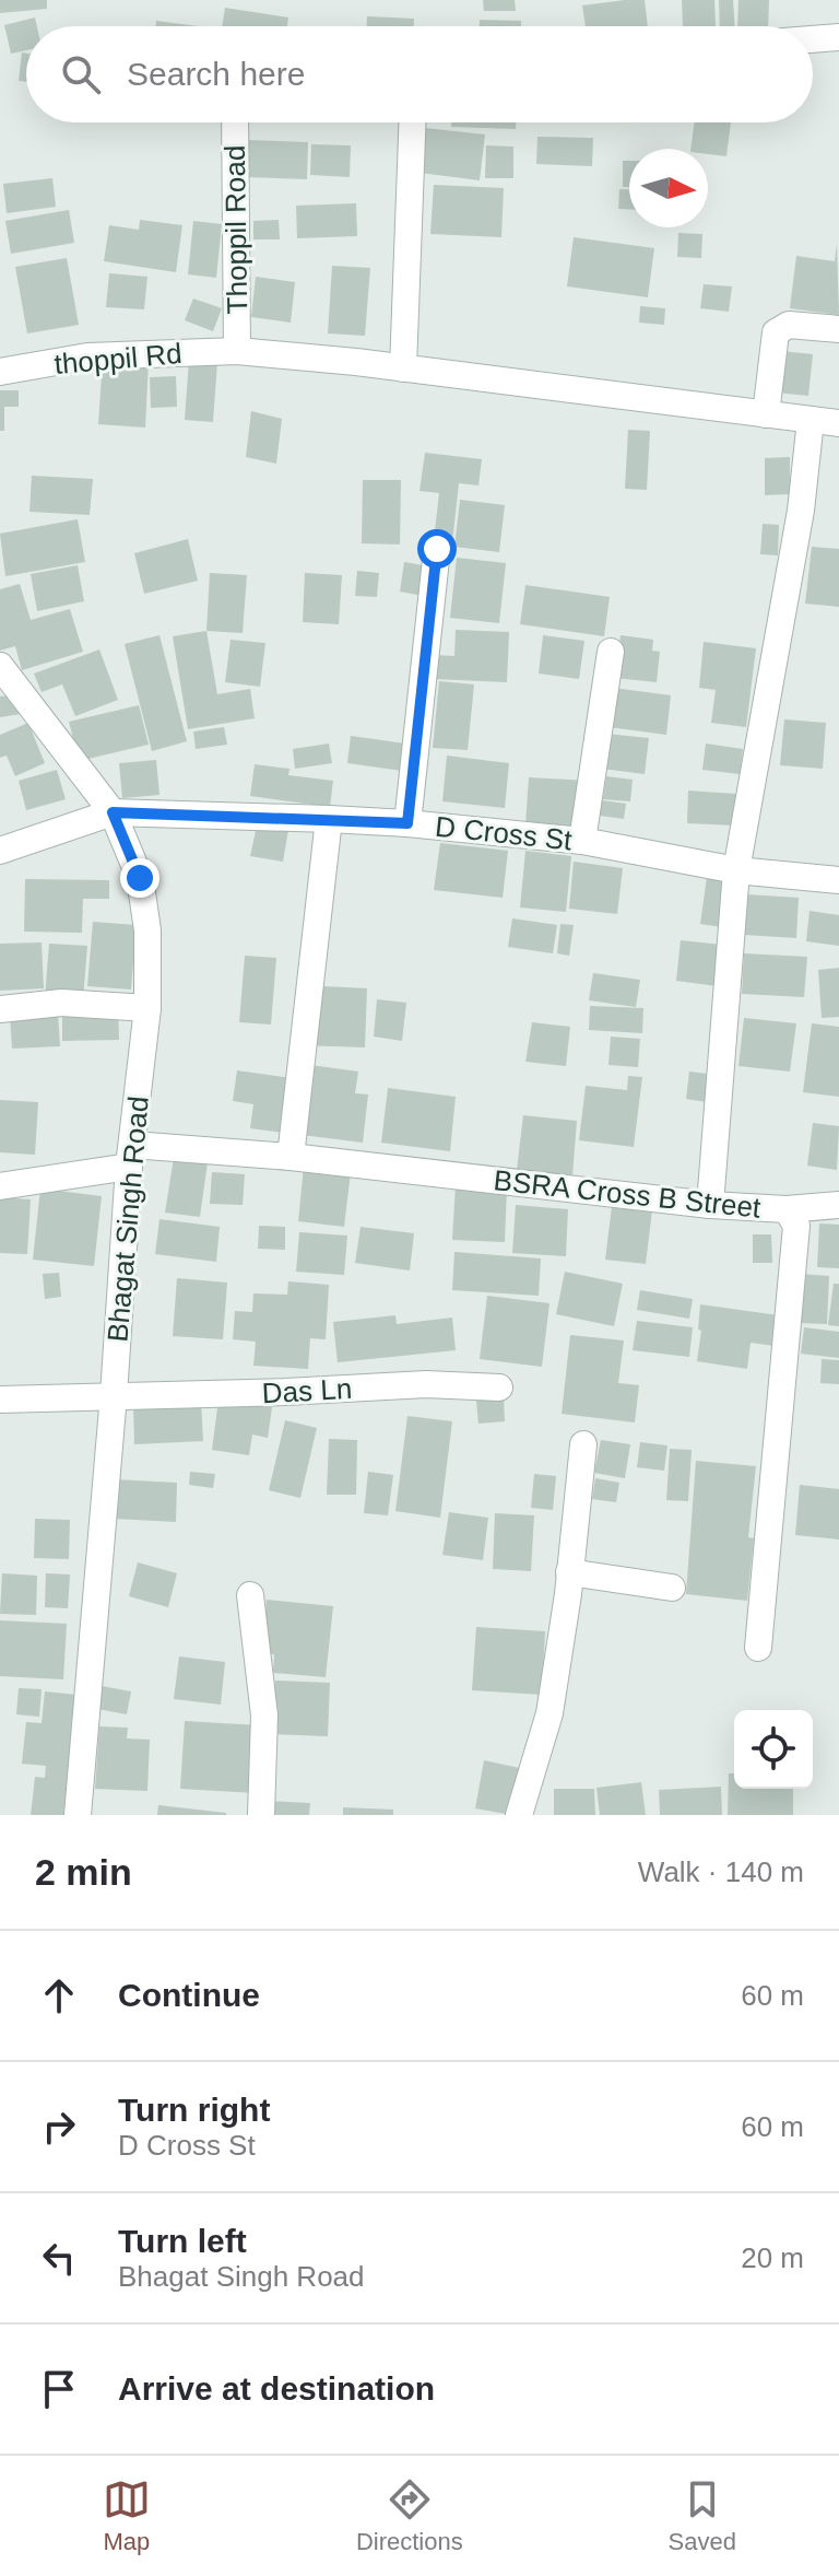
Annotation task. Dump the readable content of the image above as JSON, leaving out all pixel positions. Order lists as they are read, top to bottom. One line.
{"streets":{"street":["Thoppil Road","thoppil Rd","D Cross St","BSRA Cross B Street","Bhagat Singh Road","Das Ln"]},"crossings":[["Thoppil Road","thoppil Rd"],["D Cross St","Bhagat Singh Road"],["BSRA Cross B Street","Bhagat Singh Road"],["Bhagat Singh Road","Das Ln"]],"north":"right","page":{"search":"Search here","heading":["2 min","Walk · 140 m"],"list":[["Continue","60 m"],["Turn right","D Cross St","60 m"],["Turn left","Bhagat Singh Road","20 m"],"Arrive at destination"],"nav":["Map","Directions","Saved"]}}
